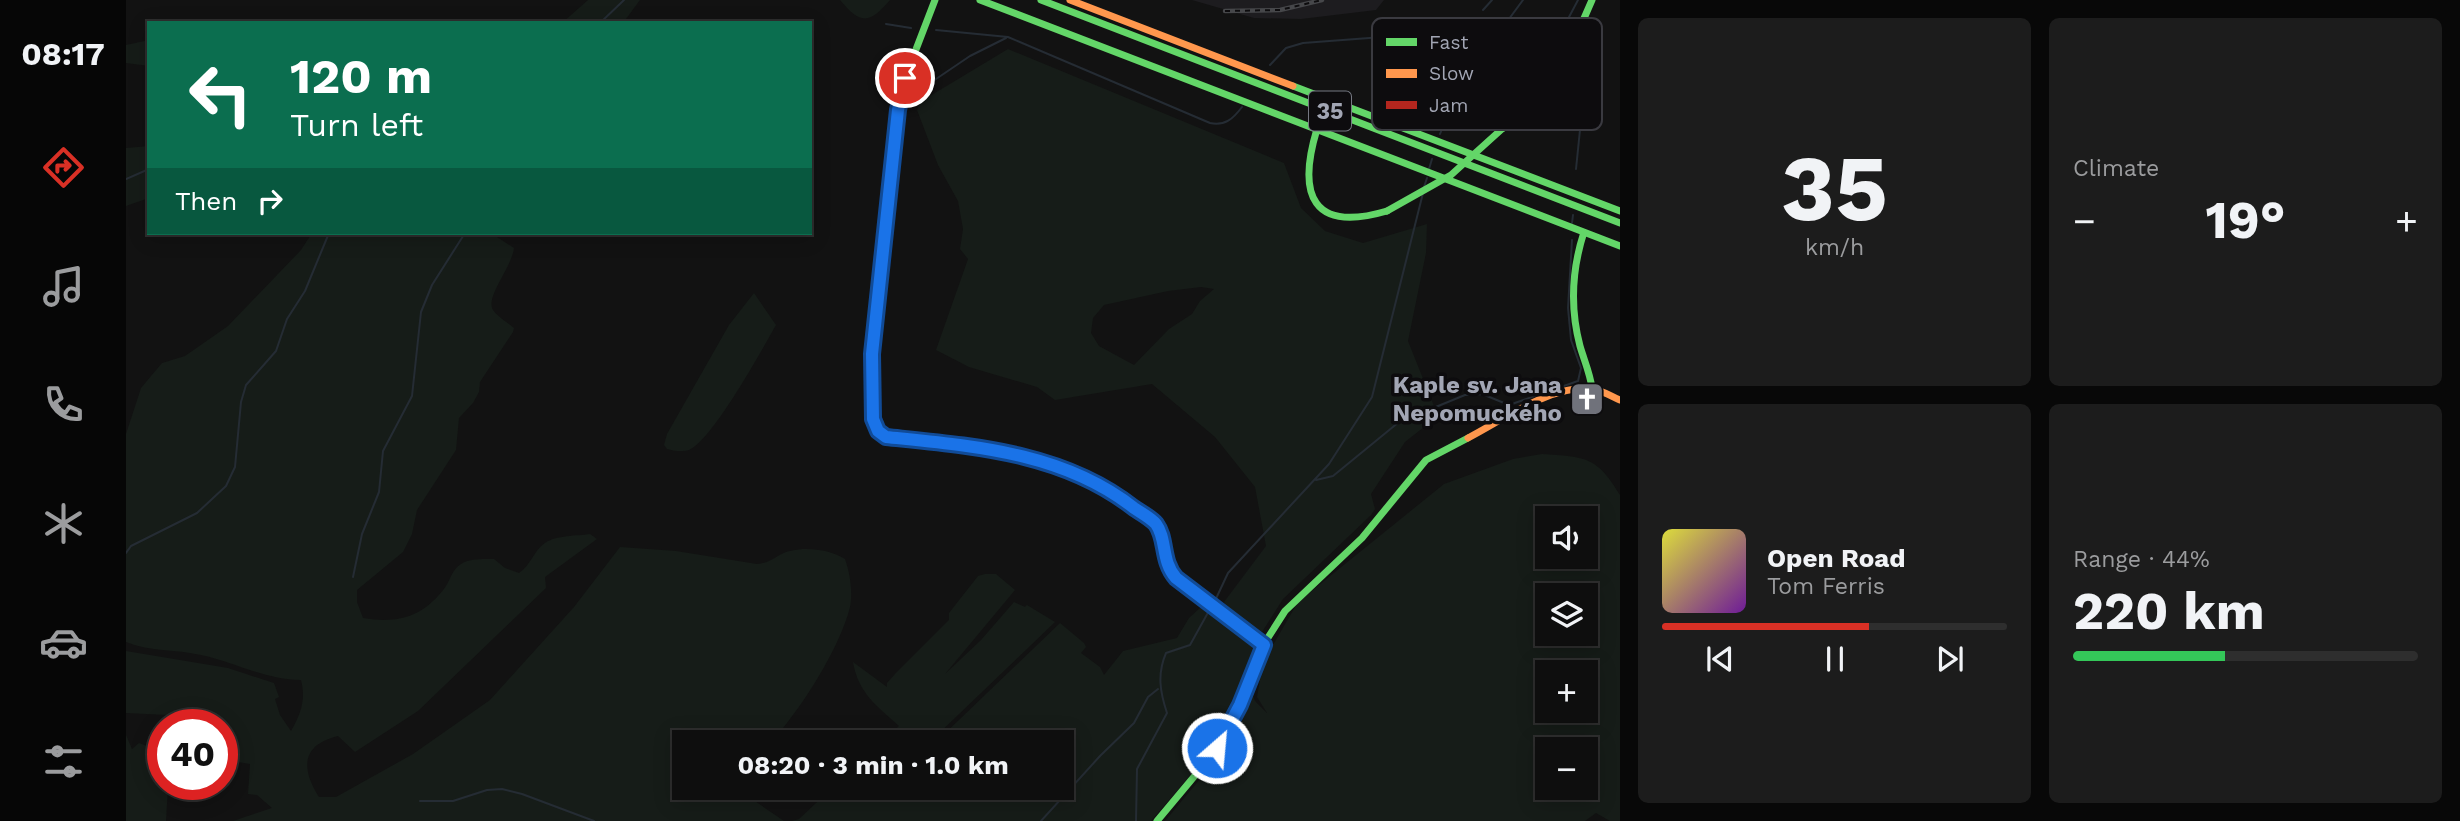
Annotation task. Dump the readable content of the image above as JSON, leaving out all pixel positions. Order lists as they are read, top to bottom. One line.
{"streets":{"main road":["35"]},"places":{"church":["Kaple sv. Jana Nepomuckého"]},"legend":["Fast","Slow","Jam"],"page":{"tabs":"08:17","tile":[["35","km/h"],"Climate",["Range · 44%","220 km"]],"turn":["120 m","Turn left"],"then":"Then","heat":["−","19°","+"],"map_buttons":["+","−"],"song":["Open Road","Tom Ferris"],"limit":"40","trip":"08:20 · 3 min · 1.0 km"}}
